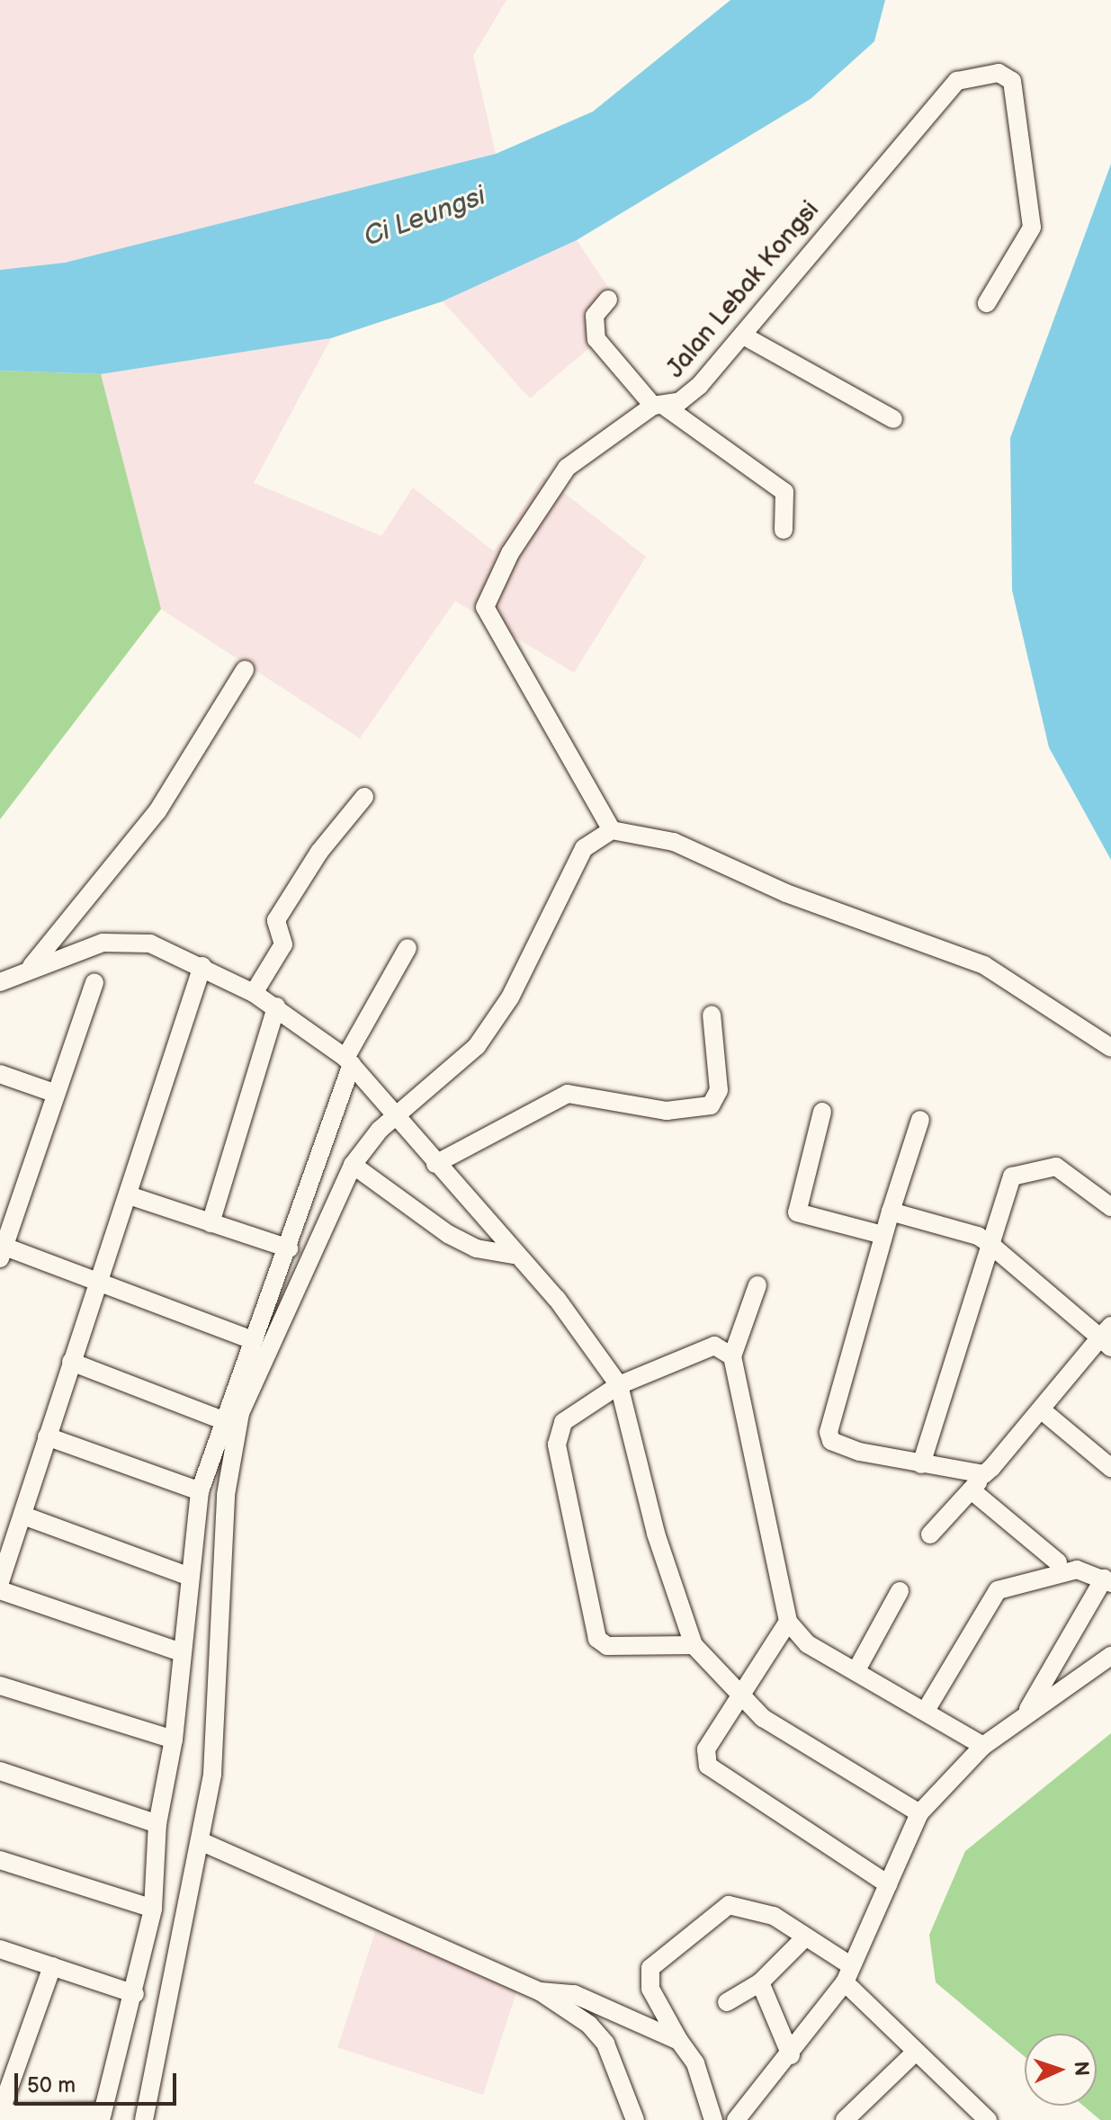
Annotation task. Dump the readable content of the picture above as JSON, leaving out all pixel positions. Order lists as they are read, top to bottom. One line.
{"streets":{"street":["Jalan Lebak Kongsi"]},"water":["Ci Leungsi"],"scale_bar":"50 m","north":"right"}
